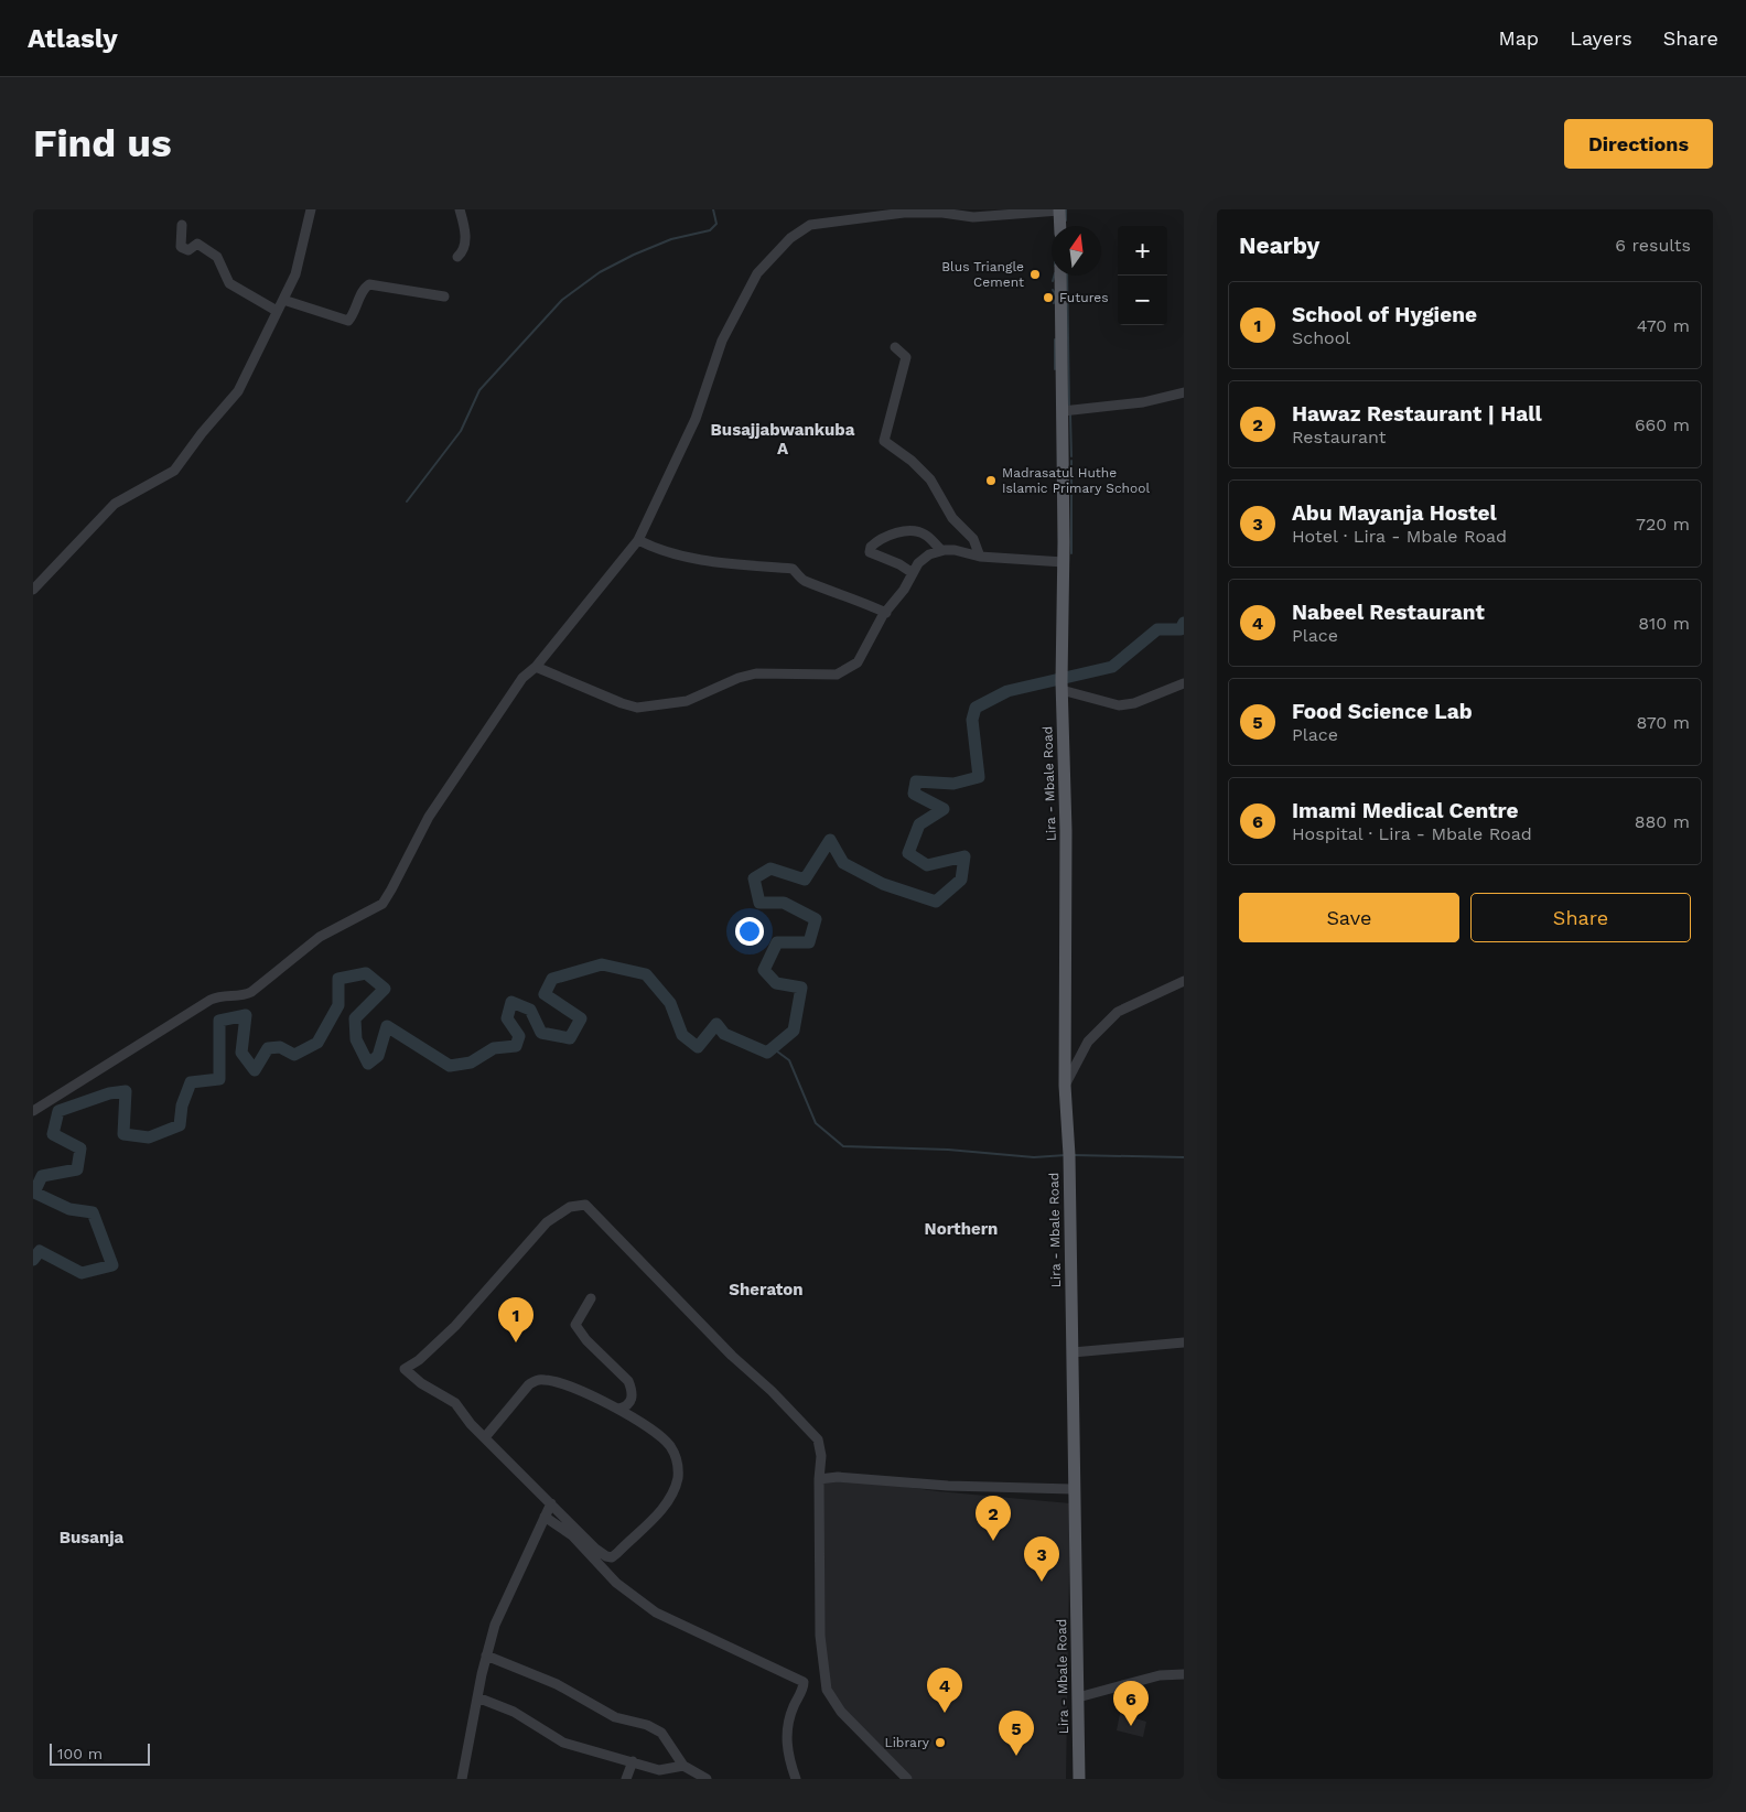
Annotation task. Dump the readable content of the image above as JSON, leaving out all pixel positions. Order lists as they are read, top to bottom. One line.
{"streets":{"main road":["Lira - Mbale Road"]},"districts":["Busajjabwankuba A","Northern","Sheraton","Busanja"],"places":["Blus Triangle Cement","Futures","Madrasatul Huthe Islamic Primary School","Library"],"scale_bar":"100 m","north":"top","page":{"header":"Atlasly","nav":["Map","Layers","Share"],"buttons":["Directions",["Save","Share"]],"title":"Find us","heading":["Nearby","6 results"],"map_buttons":["+","−"],"list":[{"mark":"1","name":"School of Hygiene","note":"School","value":"470 m"},{"mark":"2","name":"Hawaz Restaurant | Hall","note":"Restaurant","value":"660 m"},{"mark":"3","name":"Abu Mayanja Hostel","note":"Hotel · Lira - Mbale Road","value":"720 m"},{"mark":"4","name":"Nabeel Restaurant","note":"Place","value":"810 m"},{"mark":"5","name":"Food Science Lab","note":"Place","value":"870 m"},{"mark":"6","name":"Imami Medical Centre","note":"Hospital · Lira - Mbale Road","value":"880 m"}],"pins":["1","2","3","4","6","5"],"scale":"100 m"}}
